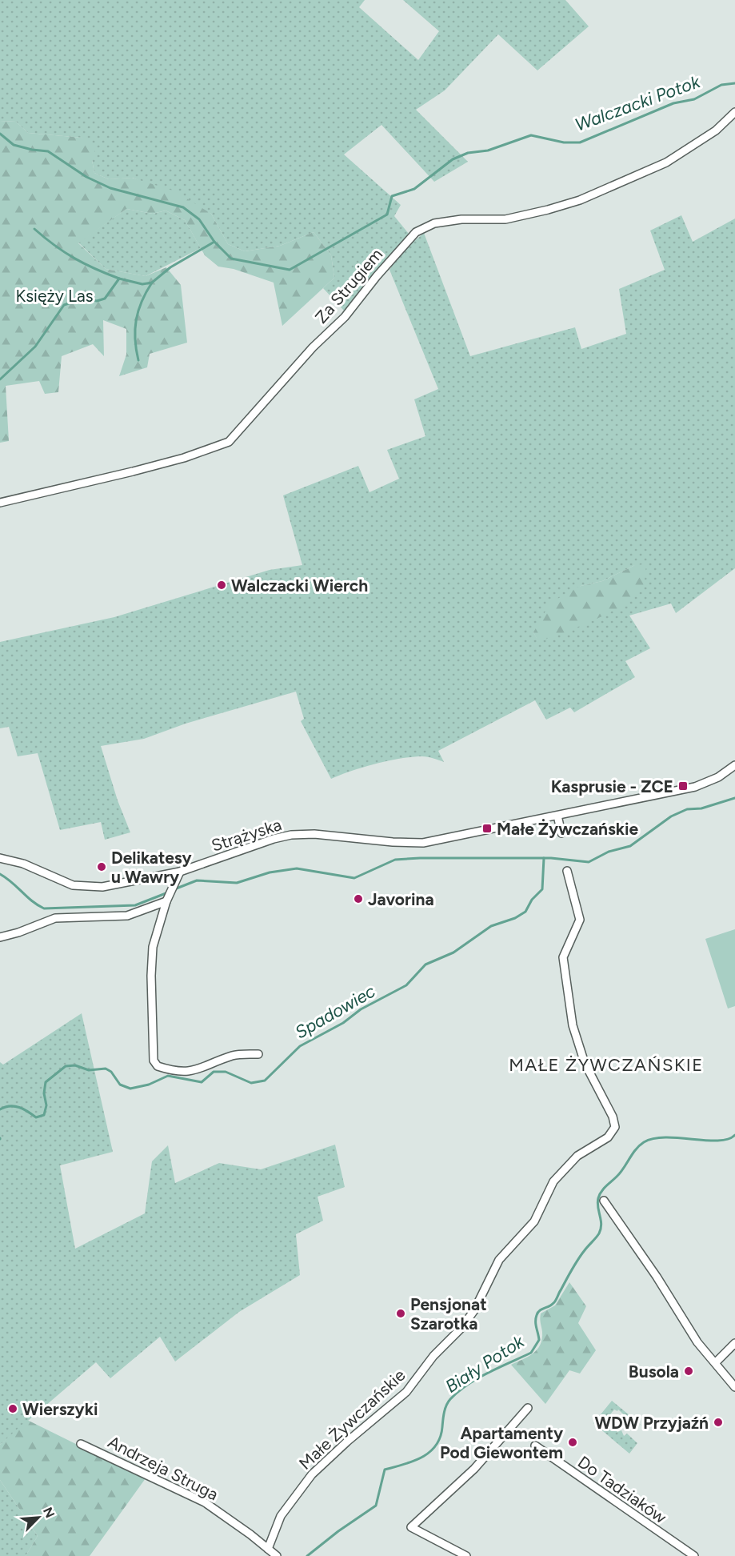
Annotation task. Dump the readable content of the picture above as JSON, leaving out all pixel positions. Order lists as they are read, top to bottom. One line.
{"streets":{"street":["Za Strugiem","Strążyska","Małe Żywczańskie","Andrzeja Struga","Do Tadziaków"]},"crossings":[["Małe Żywczańskie","Andrzeja Struga"]],"districts":["MAŁE ŻYWCZAŃSKIE"],"water":["Walczacki Potok","Spadowiec","Biały Potok"],"parks":["Księży Las"],"places":{"other":["Walczacki Wierch","Delikatesy u Wawry","Javorina","Pensjonat Szarotka","Busola","Wierszyki","WDW Przyjaźń","Apartamenty Pod Giewontem"],"transit":["Kasprusie - ZCE","Małe Żywczańskie"]},"north":"top right"}
